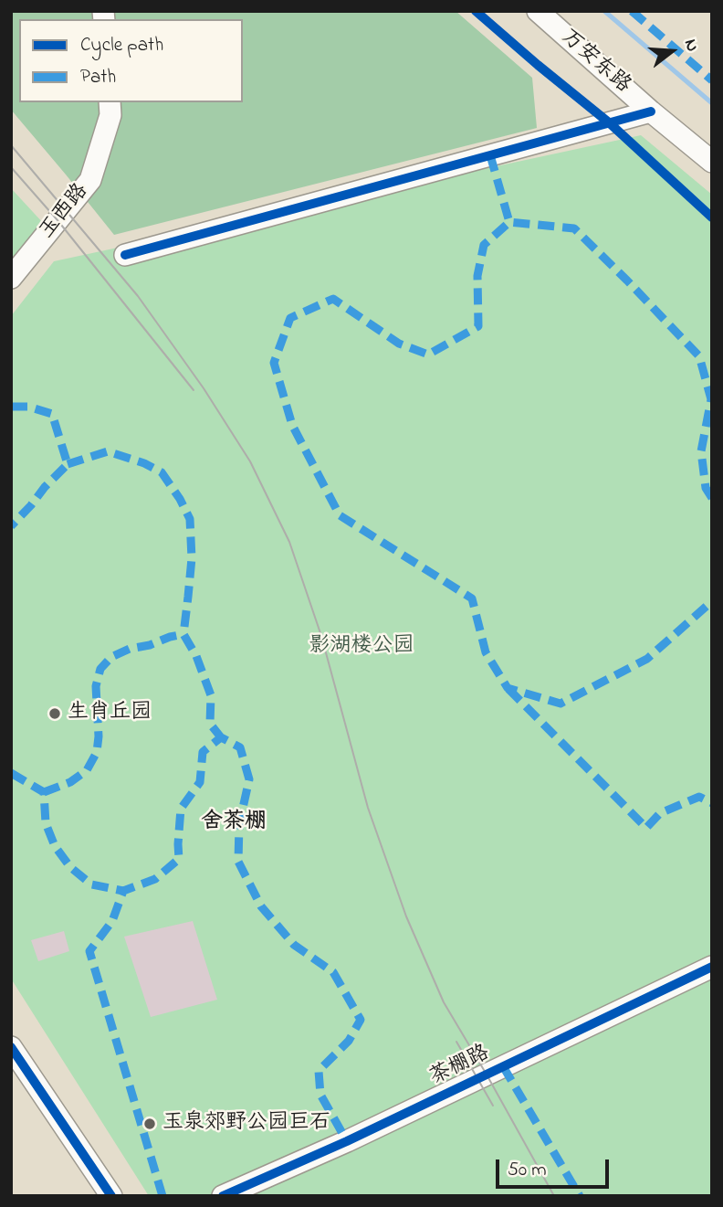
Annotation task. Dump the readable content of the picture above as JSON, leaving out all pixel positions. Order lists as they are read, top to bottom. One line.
{"streets":{"street":["万安东路","玉西路","茶棚路"]},"districts":["舍茶棚"],"parks":["影湖楼公园"],"places":["生肖丘园","玉泉郊野公园巨石"],"legend":["Cycle path","Path"],"scale_bar":"50 m","north":"right"}
